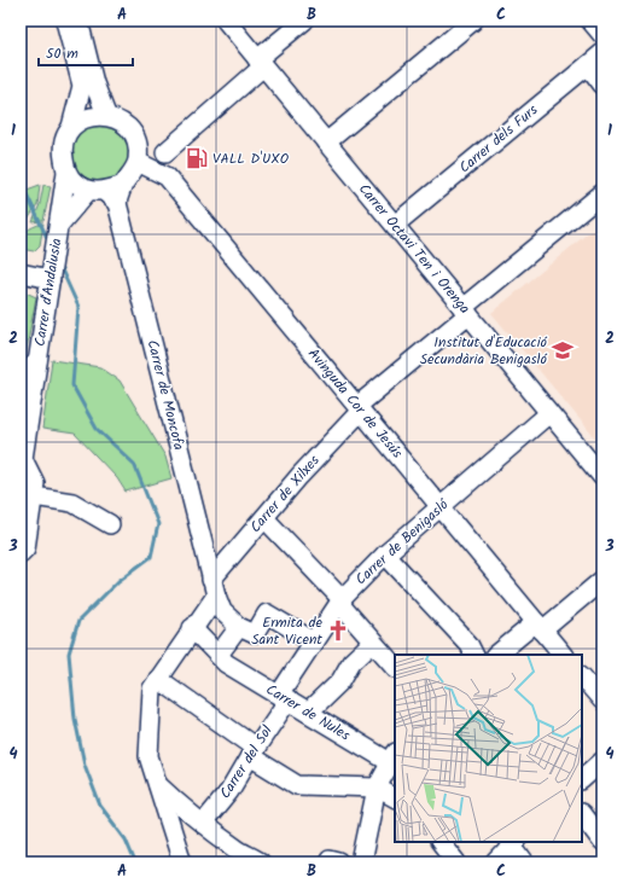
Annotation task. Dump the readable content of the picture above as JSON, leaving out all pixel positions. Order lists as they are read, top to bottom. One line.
{"streets":{"street":["Carrer dels Furs","Carrer Octavi Ten i Orenga","Carrer d'Andalusia","Carrer de Moncofa","Avinguda Cor de Jesús","Carrer de Xilxes","Carrer de Benigasló","Carrer de Nules","Carrer del Sol"]},"crossings":[["Carrer dels Furs","Carrer Octavi Ten i Orenga"],["Carrer Octavi Ten i Orenga","Carrer de Xilxes"],["Carrer Octavi Ten i Orenga","Carrer de Benigasló"],["Carrer d'Andalusia","Carrer de Moncofa"],["Carrer d'Andalusia","Avinguda Cor de Jesús"],["Carrer de Moncofa","Avinguda Cor de Jesús"],["Carrer de Moncofa","Carrer de Xilxes"],["Avinguda Cor de Jesús","Carrer de Xilxes"],["Avinguda Cor de Jesús","Carrer de Benigasló"],["Carrer de Xilxes","Carrer de Nules"],["Carrer de Benigasló","Carrer de Nules"],["Carrer de Benigasló","Carrer del Sol"],["Carrer de Nules","Carrer del Sol"]],"places":{"fuel station":["VALL D'UXO"],"school or university":["Institut d'Educació Secundària Benigasló"],"church":["Ermita de Sant Vicent"]},"scale_bar":"50 m","grid":{"columns":["A","B","C"],"rows":["1","2","3","4"]}}
